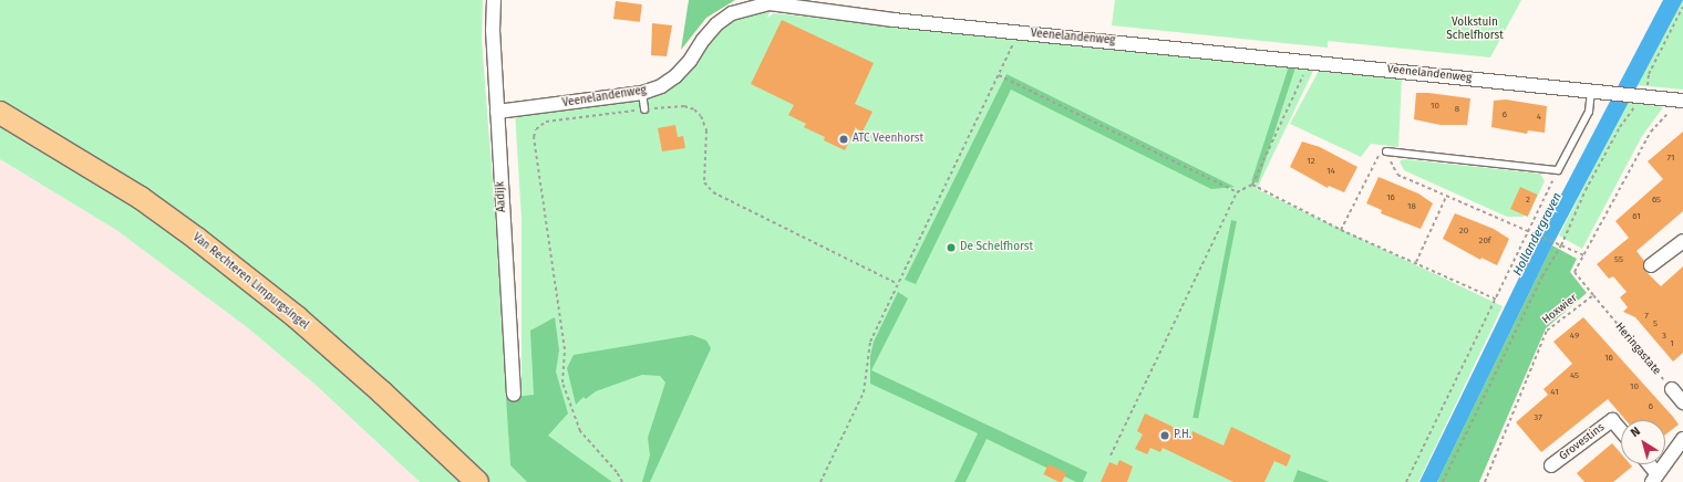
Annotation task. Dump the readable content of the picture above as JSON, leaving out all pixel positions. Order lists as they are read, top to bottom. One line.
{"streets":{"main road":["Van Rechteren Limpurgsingel"],"street":["Veenelandenweg","Aadijk","Grovestins"],"path":["Hoxwier","Heringastate"]},"crossings":[["Veenelandenweg","Aadijk"],["Veenelandenweg","Hoxwier"],["Hoxwier","Heringastate"]],"water":["Hollandergraven"],"parks":["Volkstuin Schelfhorst"],"places":["ATC Veenhorst","De Schelfhorst","P.H."],"house_numbers":["10","8","6","4","71","12","14","16","2","65","18","61","20","20f","55","7","5","49","3","1","16","45","10","41","6","37"],"north":"top left"}
